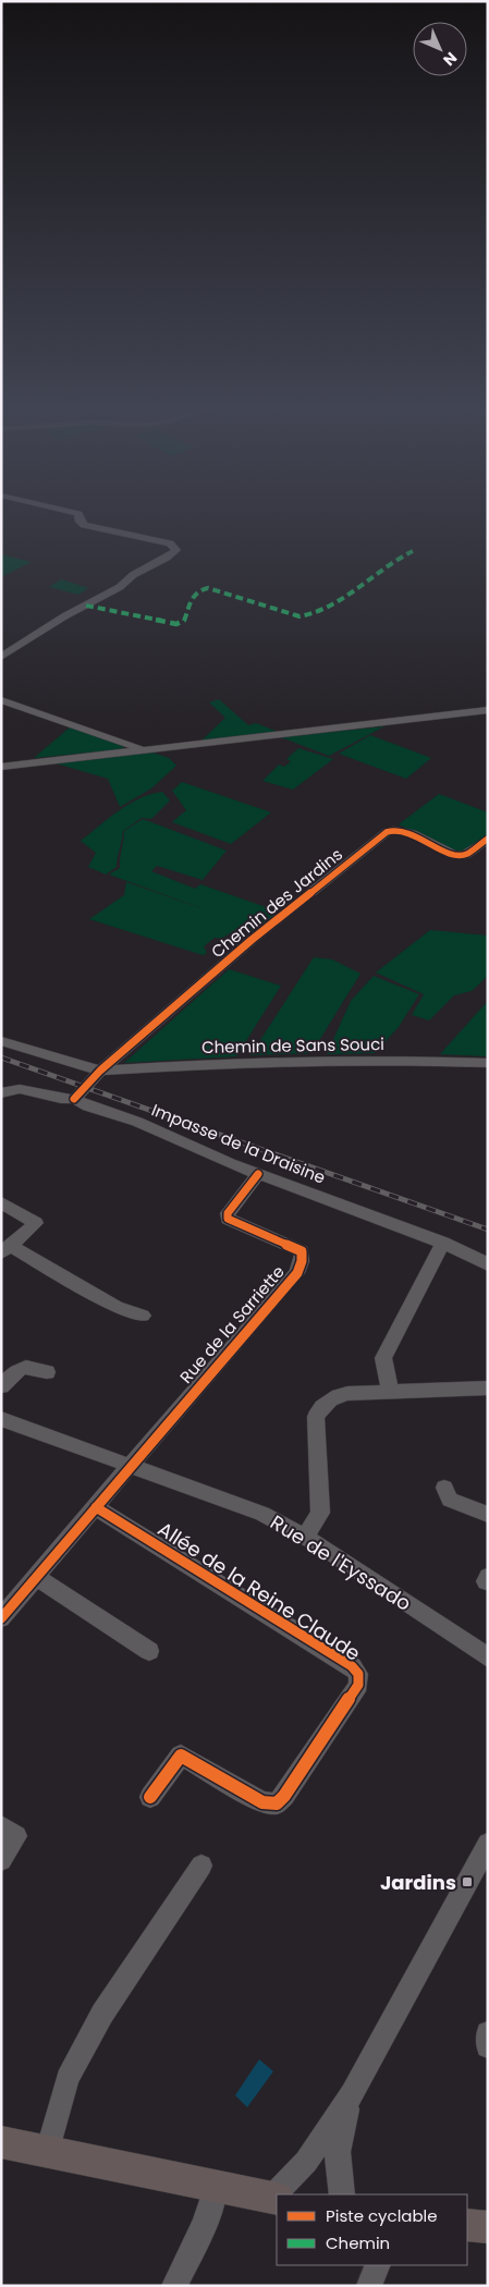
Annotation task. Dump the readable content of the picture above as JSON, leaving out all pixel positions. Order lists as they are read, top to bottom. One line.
{"streets":{"street":["Chemin des Jardins","Chemin de Sans Souci","Impasse de la Draisine","Rue de la Sarriette","Rue de l'Eyssado","Allée de la Reine Claude"]},"crossings":[["Chemin des Jardins","Chemin de Sans Souci"],["Impasse de la Draisine","Rue de la Sarriette"],["Rue de la Sarriette","Rue de l'Eyssado"]],"places":{"transit":["Jardins"]},"legend":["Piste cyclable","Chemin"],"north":"bottom right"}
